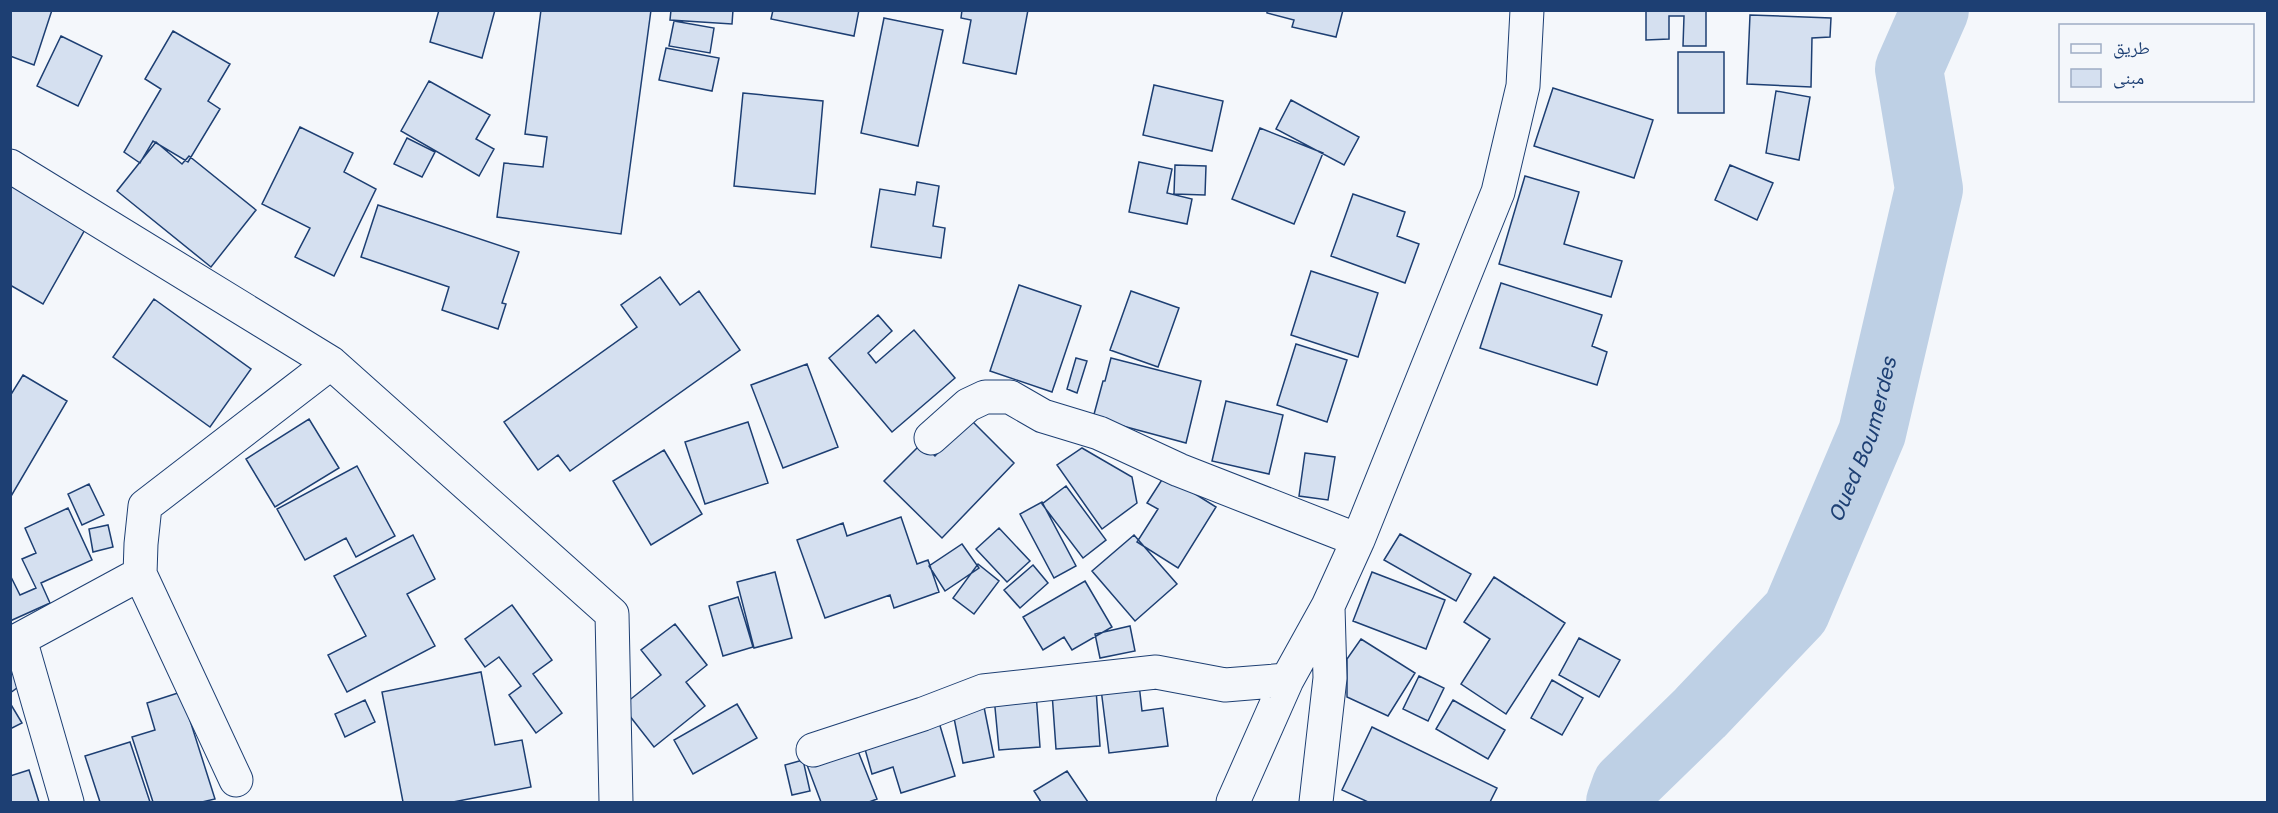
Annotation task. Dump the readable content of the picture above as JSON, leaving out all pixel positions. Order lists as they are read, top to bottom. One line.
{"water":["Oued Boumerdes"],"legend":["طريق","مبنى"]}
